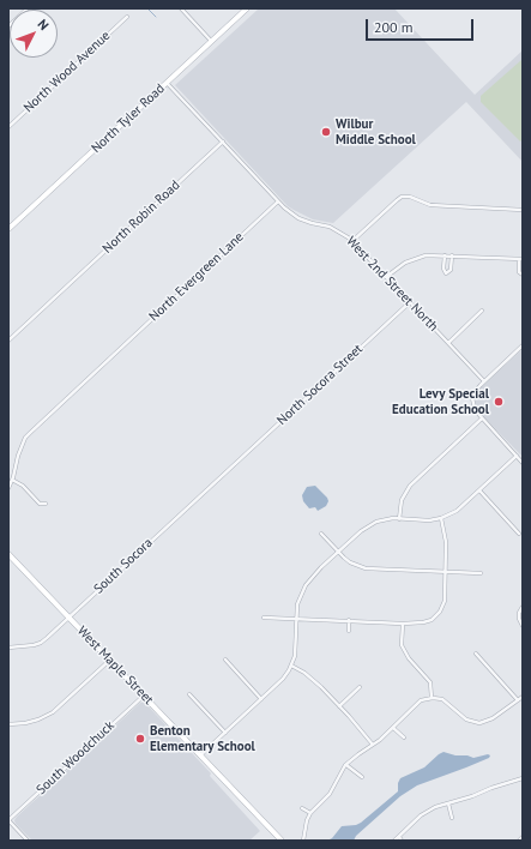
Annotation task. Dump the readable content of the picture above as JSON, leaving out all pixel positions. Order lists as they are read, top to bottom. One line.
{"streets":{"main road":["North Tyler Road","West Maple Street"],"street":["North Wood Avenue","North Robin Road","North Evergreen Lane","West 2nd Street North","North Socora Street","South Socora","South Woodchuck"]},"crossings":[["North Tyler Road","West 2nd Street North"],["North Robin Road","West 2nd Street North"],["North Evergreen Lane","West 2nd Street North"],["West 2nd Street North","North Socora Street"],["North Socora Street","South Socora"],["South Socora","West Maple Street"],["West Maple Street","South Woodchuck"]],"places":["Wilbur Middle School","Levy Special Education School","Benton Elementary School"],"scale_bar":"200 m","north":"top right"}
